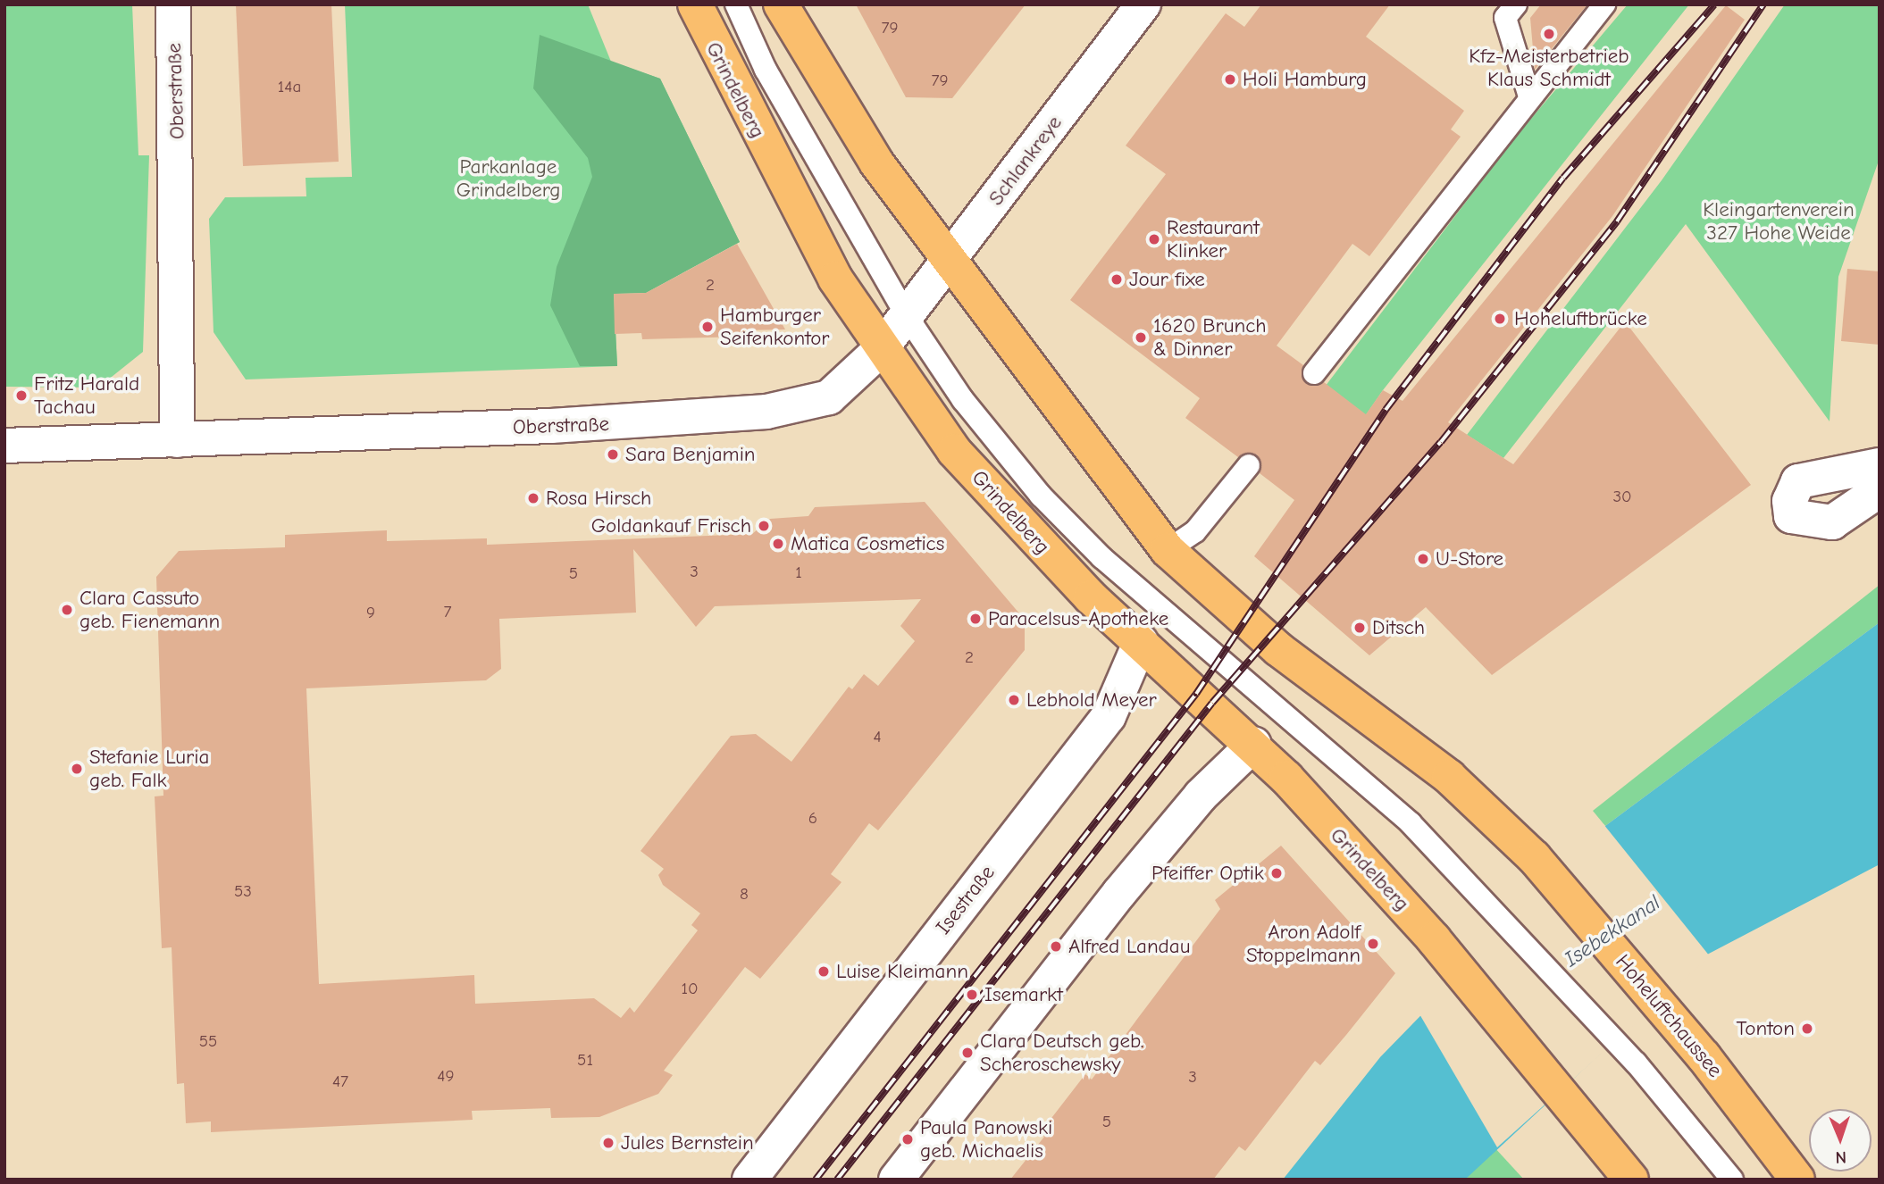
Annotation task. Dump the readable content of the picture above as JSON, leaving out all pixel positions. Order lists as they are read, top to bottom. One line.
{"streets":{"main road":["Grindelberg","Hoheluftchaussee"],"street":["Oberstraße","Schlankreye","Isestraße"]},"crossings":[["Grindelberg","Oberstraße"],["Grindelberg","Isestraße"],["Oberstraße","Schlankreye"]],"water":["Isebekkanal"],"parks":["Parkanlage Grindelberg","Kleingartenverein 327 Hohe Weide"],"places":["Kfz-Meisterbetrieb Klaus Schmidt","Holi Hamburg","Restaurant Klinker","Jour fixe","Hoheluftbrücke","Hamburger Seifenkontor","1620 Brunch & Dinner","Fritz Harald Tachau","Sara Benjamin","Rosa Hirsch","Goldankauf Frisch","Matica Cosmetics","U-Store","Clara Cassuto geb. Fienemann","Paracelsus-Apotheke","Ditsch","Lebhold Meyer","Stefanie Luria geb. Falk","Pfeiffer Optik","Aron Adolf Stoppelmann","Alfred Landau","Luise Kleimann","Isemarkt","Tonton","Clara Deutsch geb. Scheroschewsky","Paula Panowski geb. Michaelis","Jules Bernstein"],"house_numbers":["79","79","14a","2","30","3","1","5","7","9","2","4","6","53","8","10","55","51","49","3","47","5"],"north":"bottom"}
